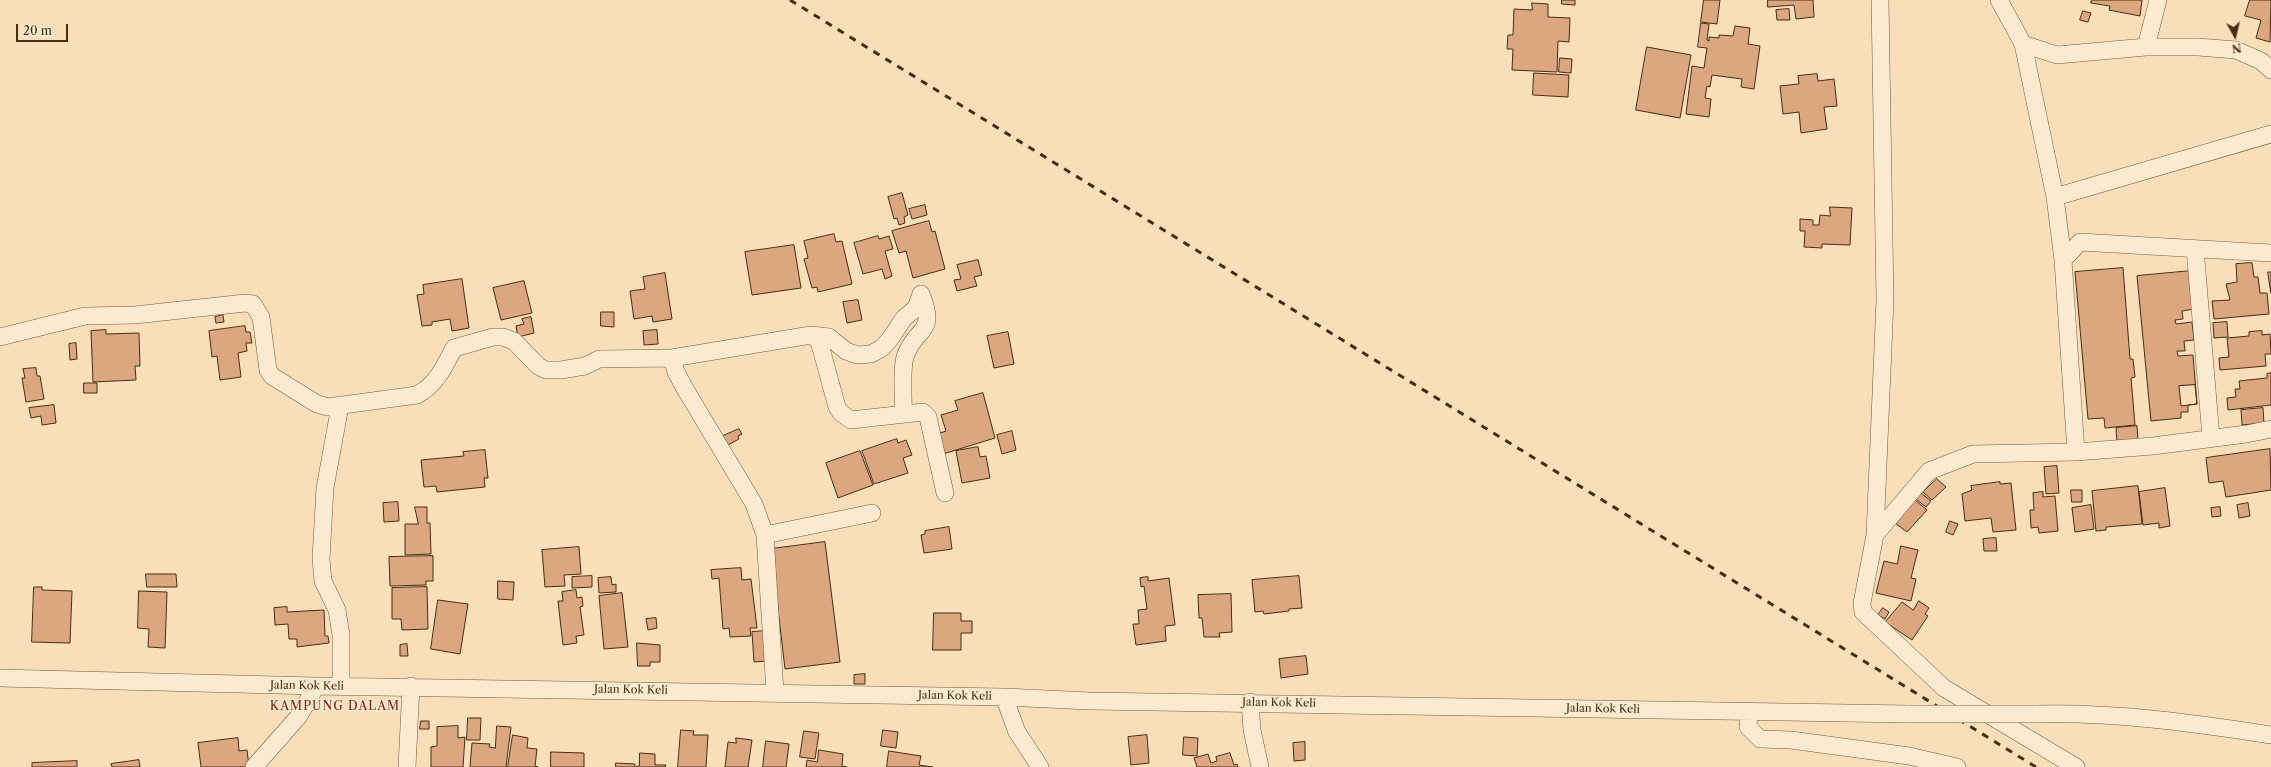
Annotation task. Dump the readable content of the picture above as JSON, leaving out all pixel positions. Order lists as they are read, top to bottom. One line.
{"streets":{"street":["Jalan Kok Keli"]},"districts":["KAMPUNG DALAM"],"scale_bar":"20 m","north":"bottom"}
